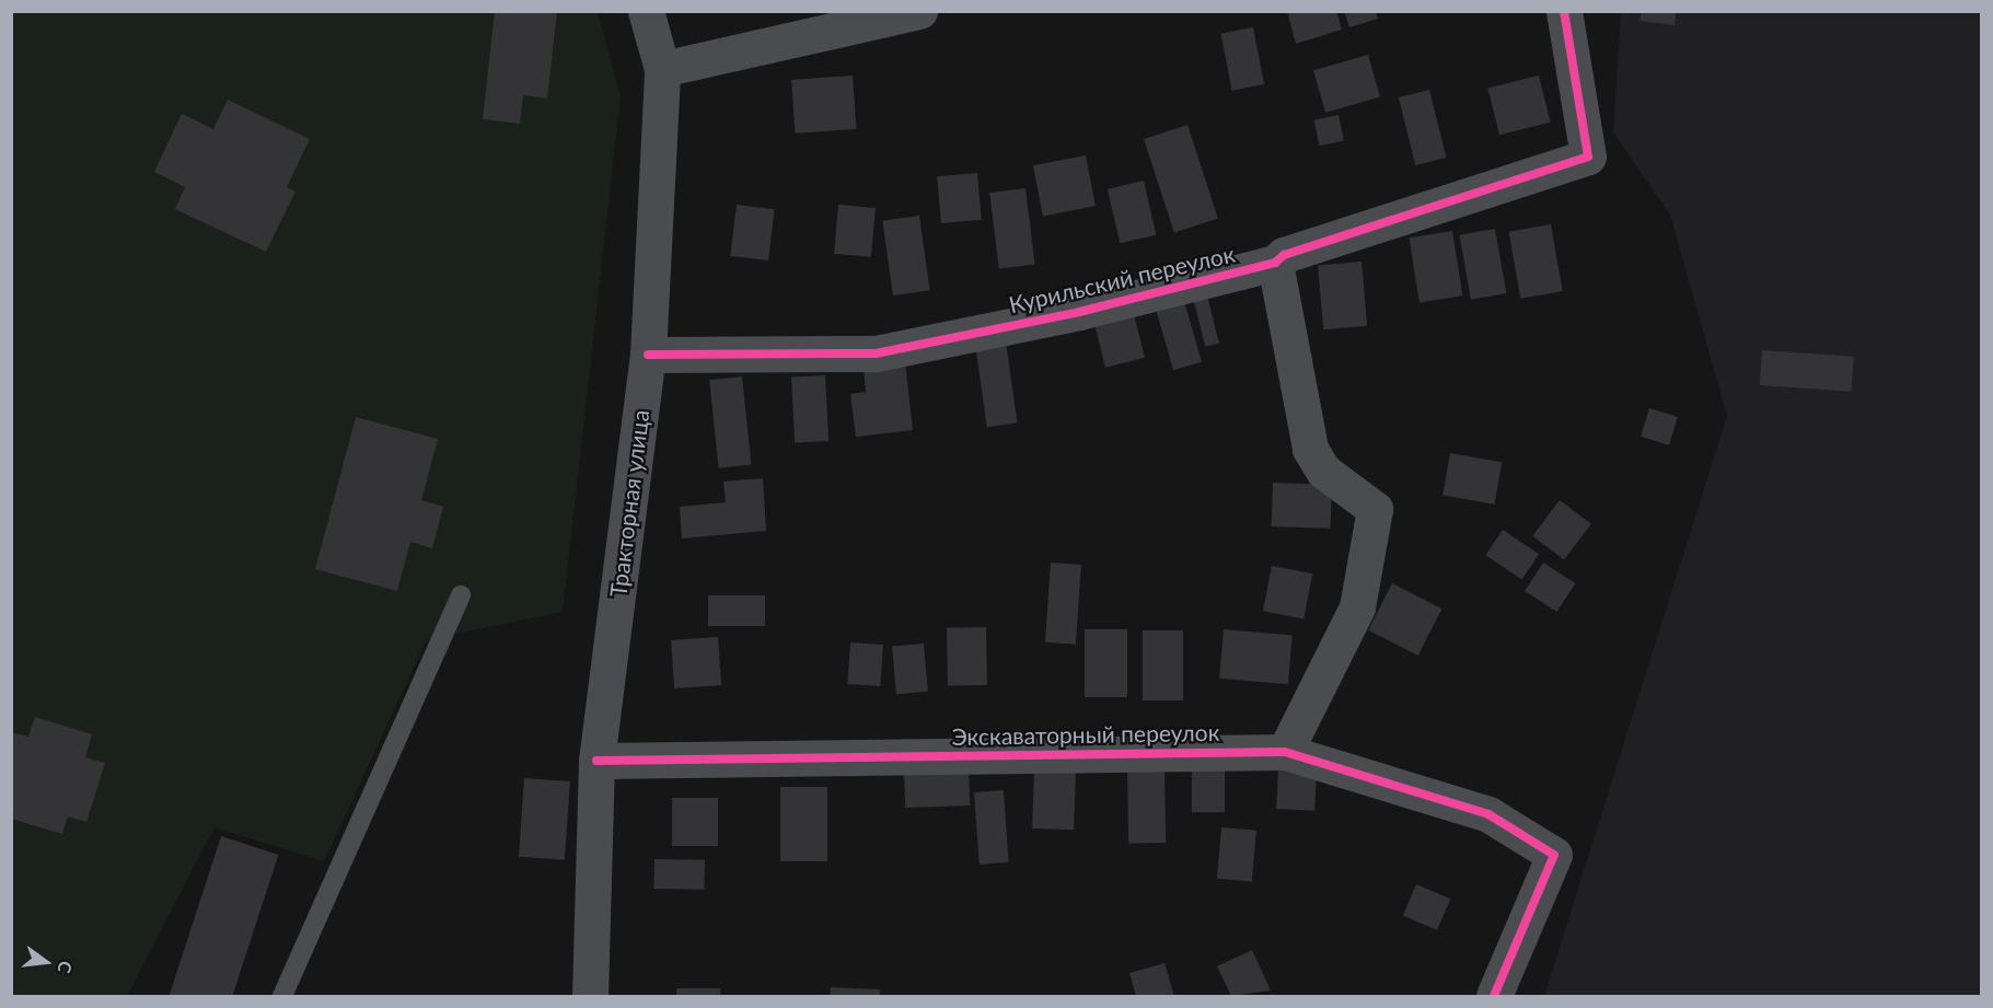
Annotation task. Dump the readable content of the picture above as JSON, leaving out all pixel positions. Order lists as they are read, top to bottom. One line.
{"streets":{"street":["Курильский переулок","Тракторная улица","Экскаваторный переулок"]},"crossings":[["Курильский переулок","Тракторная улица"],["Тракторная улица","Экскаваторный переулок"]],"north":"right"}
